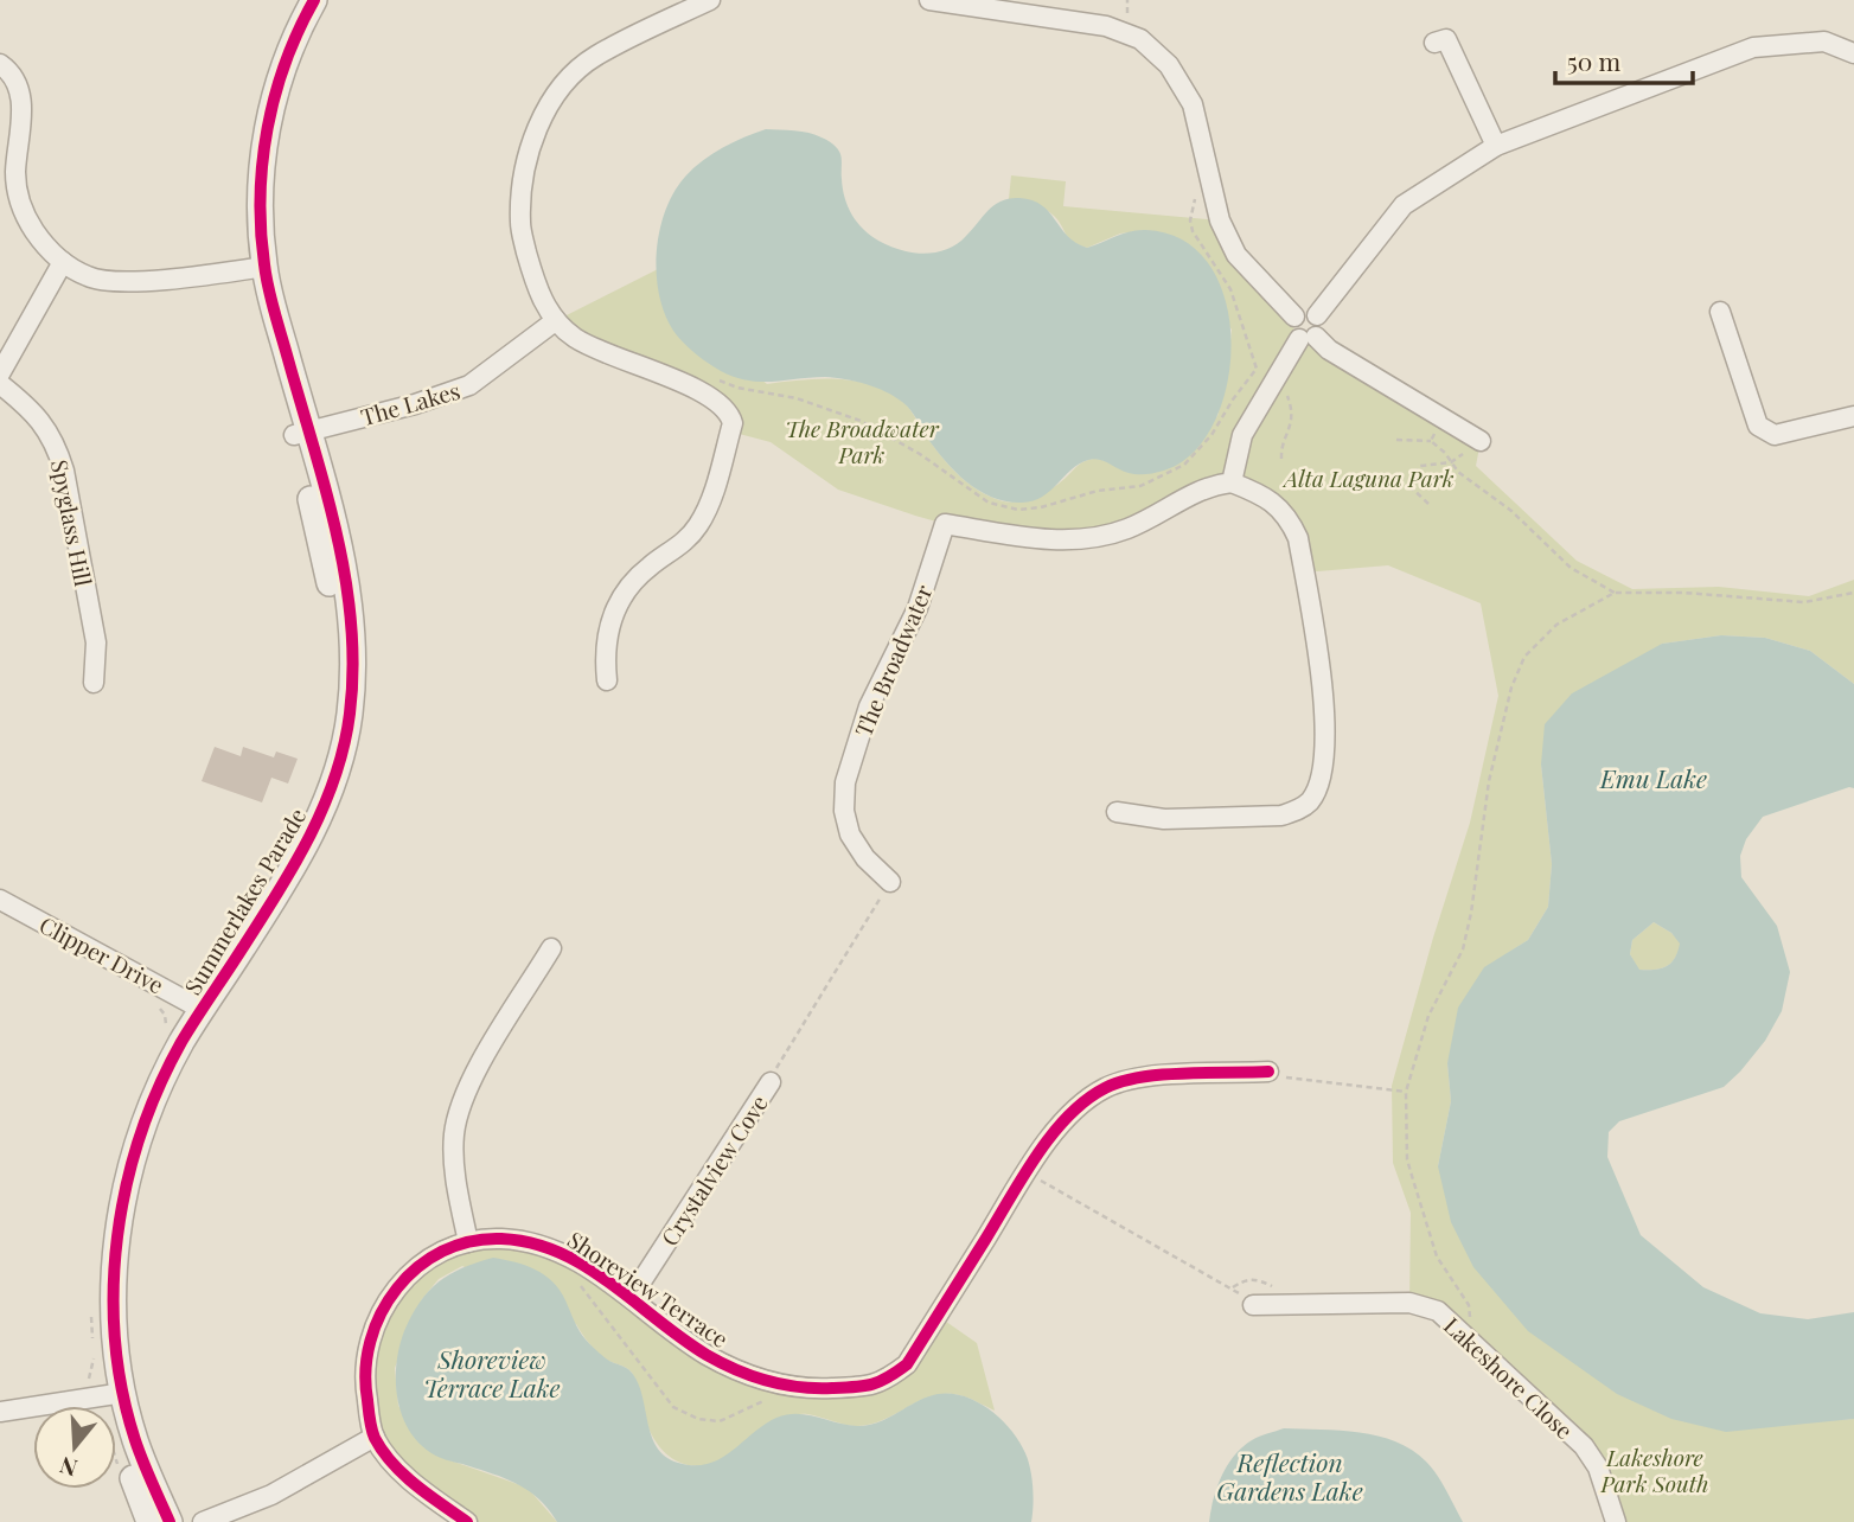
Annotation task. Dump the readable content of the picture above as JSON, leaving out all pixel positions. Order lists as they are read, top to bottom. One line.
{"streets":{"street":["The Lakes","Spyglass Hill","The Broadwater","Summerlakes Parade","Clipper Drive","Crystalview Cove","Shoreview Terrace","Lakeshore Close"]},"crossings":[["The Lakes","Summerlakes Parade"],["Summerlakes Parade","Clipper Drive"],["Crystalview Cove","Shoreview Terrace"]],"water":["Emu Lake","Shoreview Terrace Lake","Reflection Gardens Lake"],"parks":["The Broadwater Park","Alta Laguna Park","Lakeshore Park South"],"scale_bar":"50 m","north":"bottom"}
